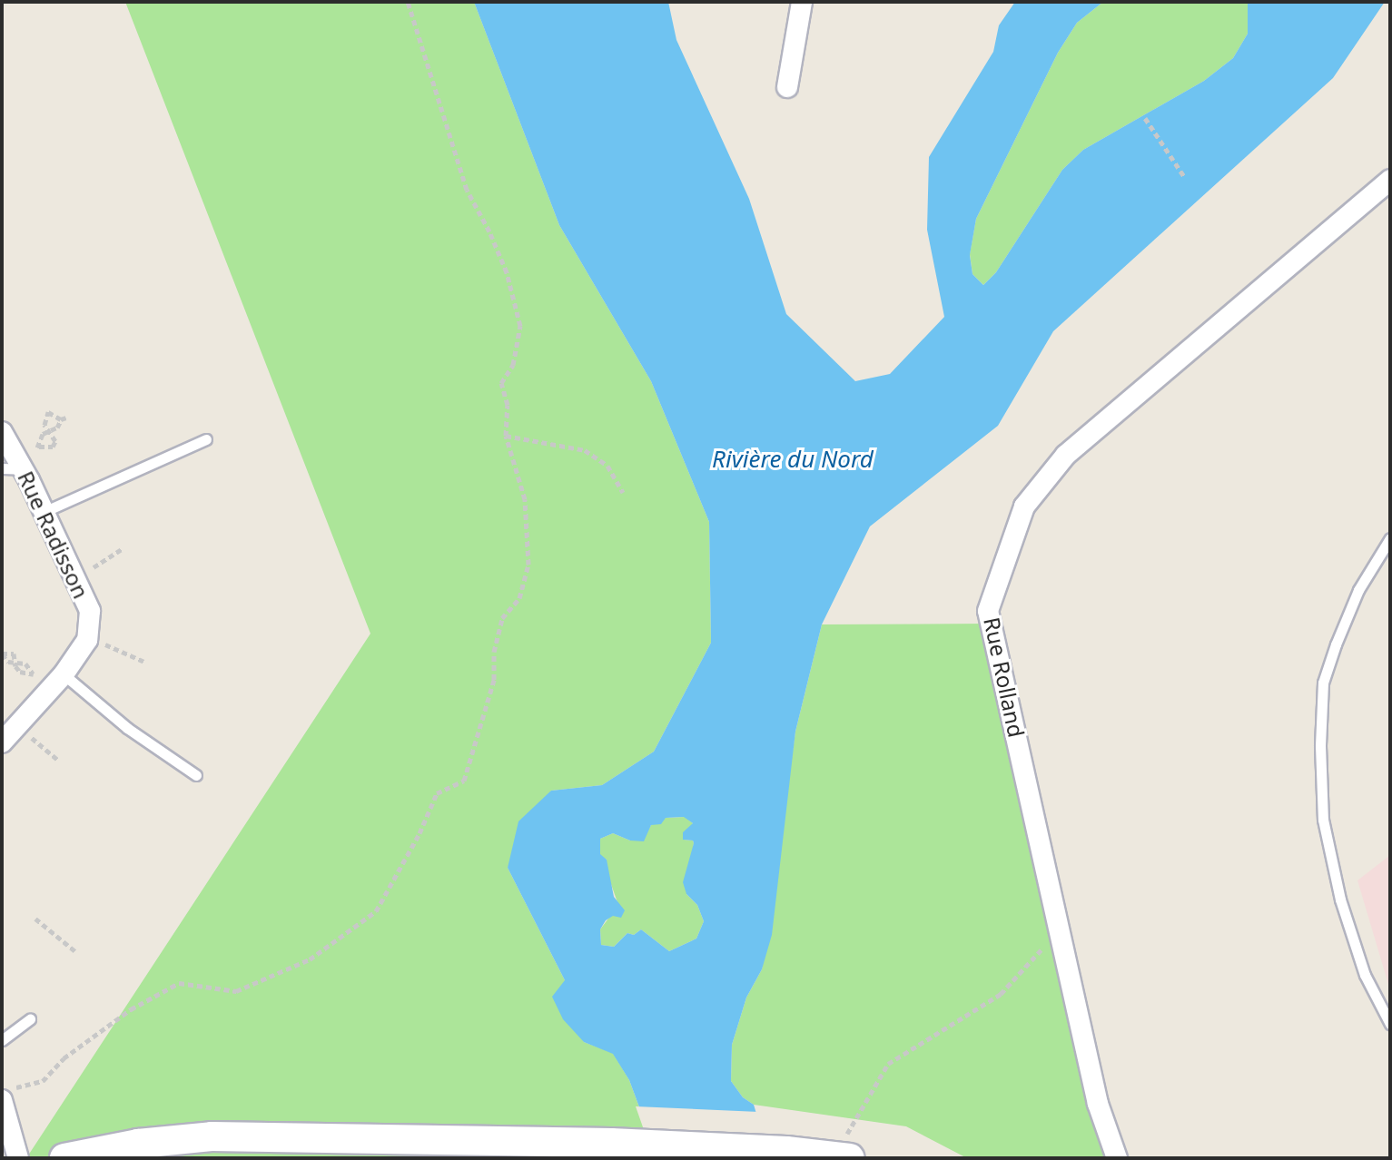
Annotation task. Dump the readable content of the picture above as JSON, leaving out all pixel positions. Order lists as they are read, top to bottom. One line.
{"streets":{"street":["Rue Radisson","Rue Rolland"]},"water":["Rivière du Nord"]}
